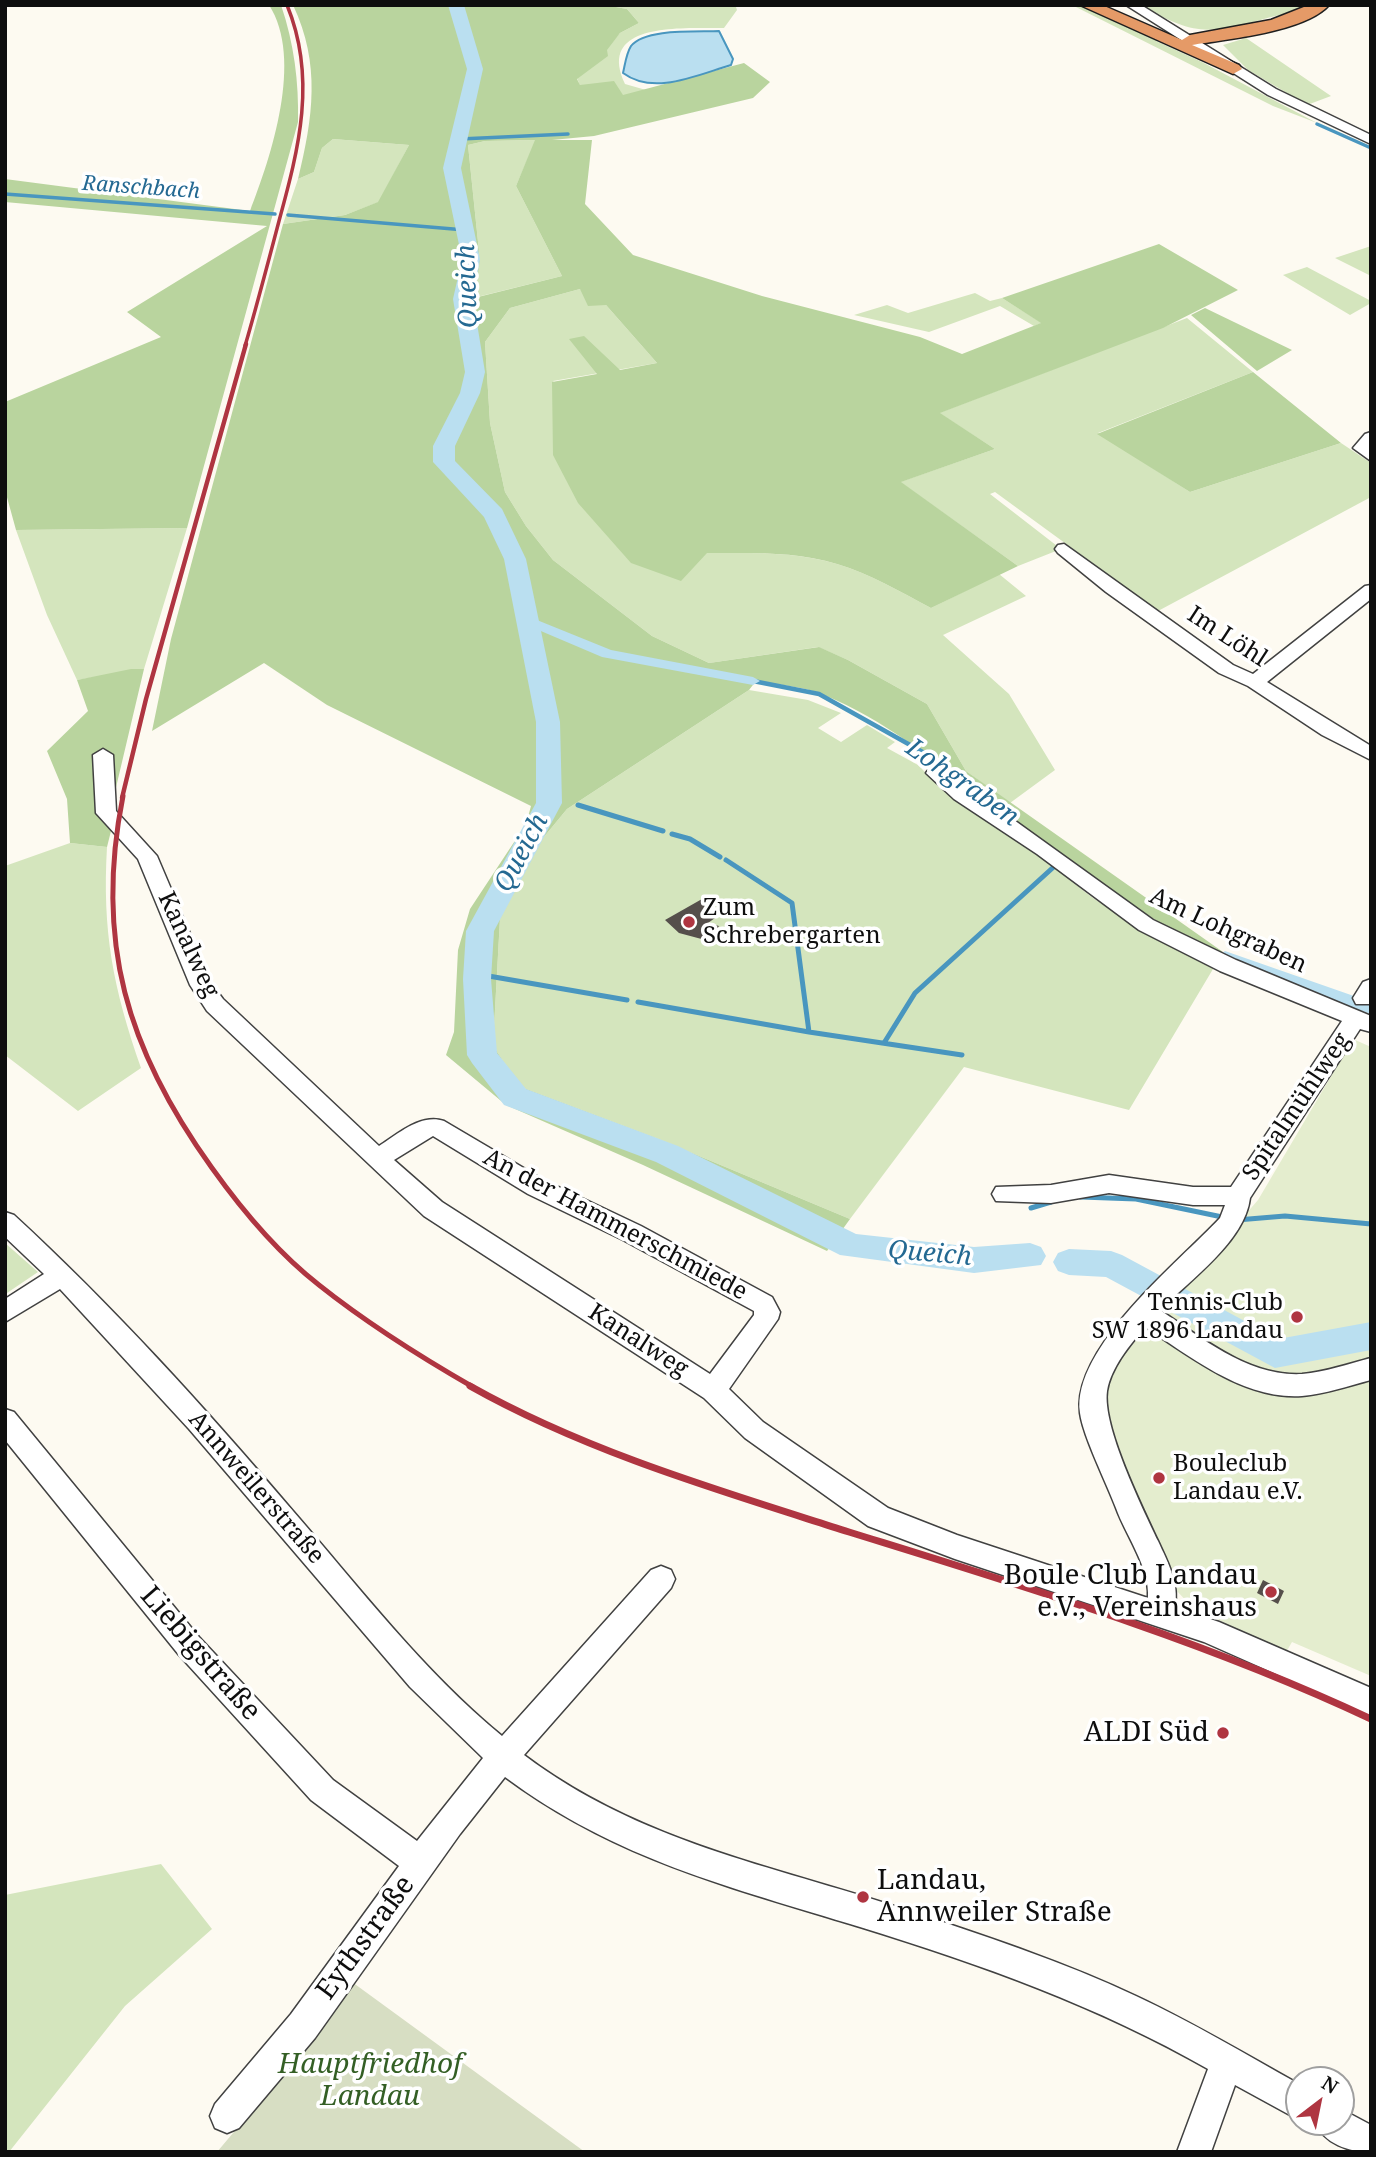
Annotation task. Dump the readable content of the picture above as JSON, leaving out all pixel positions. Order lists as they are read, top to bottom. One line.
{"streets":{"street":["Im Löhl","Am Lohgraben","Kanalweg","Spitalmühlweg","An der Hammerschmiede","Annweilerstraße","Liebigstraße","Eythstraße"]},"crossings":[["Am Lohgraben","Spitalmühlweg"],["Kanalweg","Spitalmühlweg"],["Kanalweg","An der Hammerschmiede"],["Annweilerstraße","Eythstraße"],["Liebigstraße","Eythstraße"]],"water":["Ranschbach","Queich","Lohgraben"],"parks":["Hauptfriedhof Landau"],"places":["Zum Schrebergarten","Tennis-Club SW 1896 Landau","Bouleclub Landau e.V.","Boule Club Landau e.V., Vereinshaus","ALDI Süd","Landau, Annweiler Straße"],"north":"top right"}
